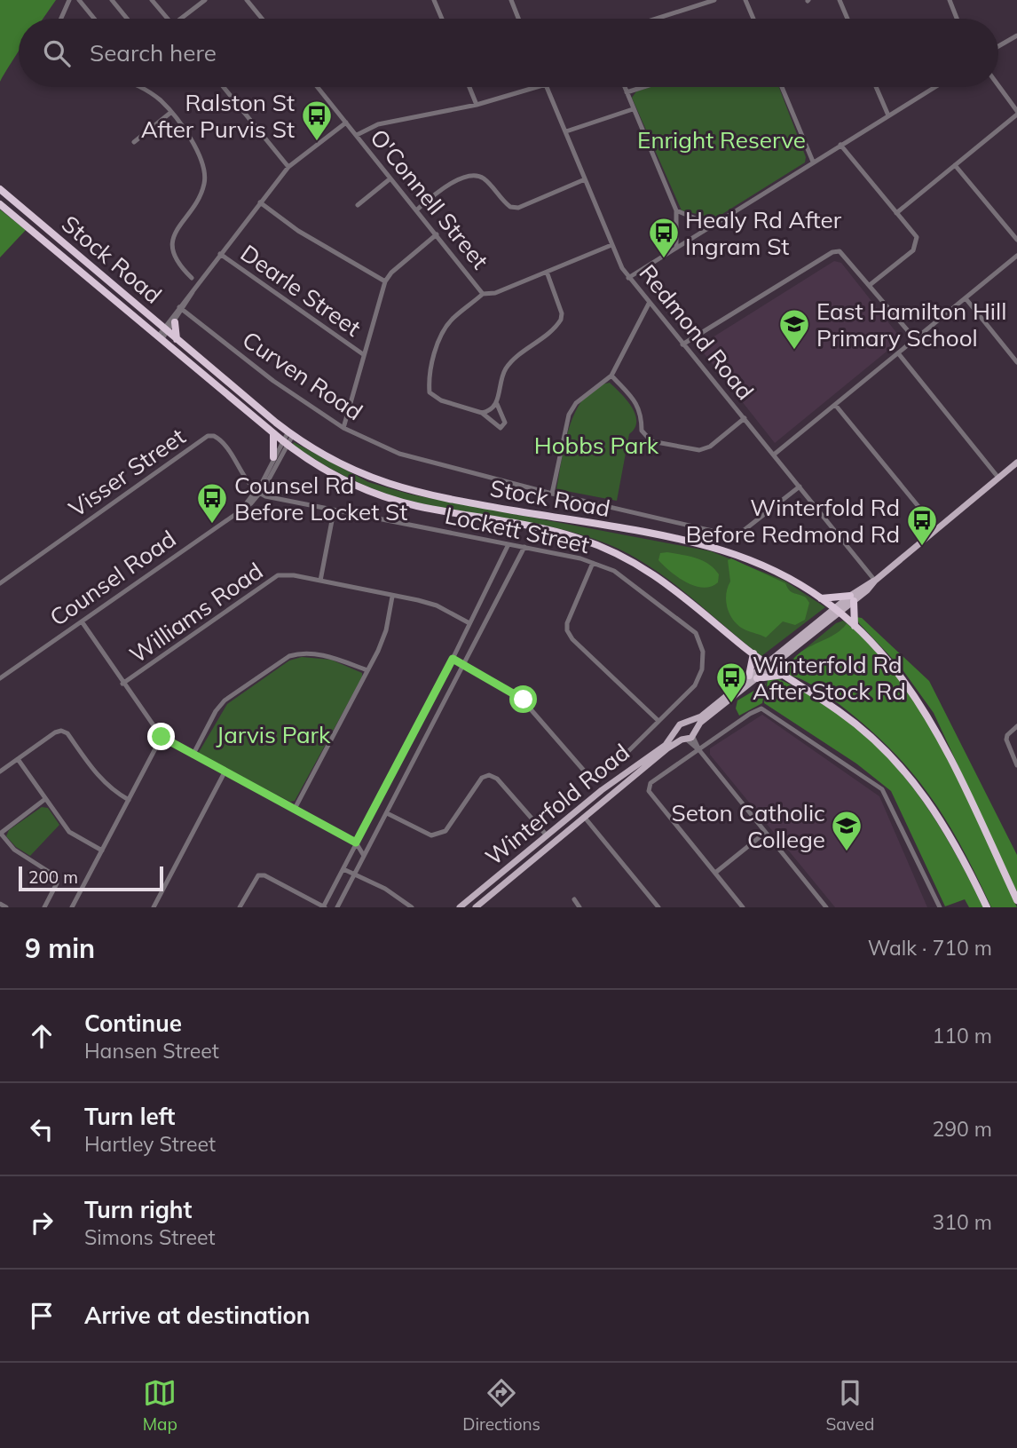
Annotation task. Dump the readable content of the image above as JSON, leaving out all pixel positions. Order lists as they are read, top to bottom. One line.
{"streets":{"highway":["Stock Road"],"main road":["Winterfold Road"],"street":["O'Connell Street","Dearle Street","Redmond Road","Curven Road","Visser Street","Lockett Street","Counsel Road","Williams Road"]},"crossings":[["O'Connell Street","Redmond Road"],["Stock Road","Counsel Road"],["Stock Road","Winterfold Road"],["Redmond Road","Curven Road"],["Redmond Road","Winterfold Road"],["Visser Street","Lockett Street"],["Visser Street","Counsel Road"],["Lockett Street","Counsel Road"]],"parks":["Enright Reserve","Hobbs Park","Jarvis Park"],"places":{"bus stop":["Ralston St After Purvis St","Healy Rd After Ingram St","Counsel Rd Before Locket St","Winterfold Rd Before Redmond Rd","Winterfold Rd After Stock Rd"],"school or university":["East Hamilton Hill Primary School","Seton Catholic College"]},"scale_bar":"200 m","page":{"search":"Search here","scale":"200 m","heading":["9 min","Walk · 710 m"],"list":[["Continue","Hansen Street","110 m"],["Turn left","Hartley Street","290 m"],["Turn right","Simons Street","310 m"],"Arrive at destination"],"nav":["Map","Directions","Saved"]}}
